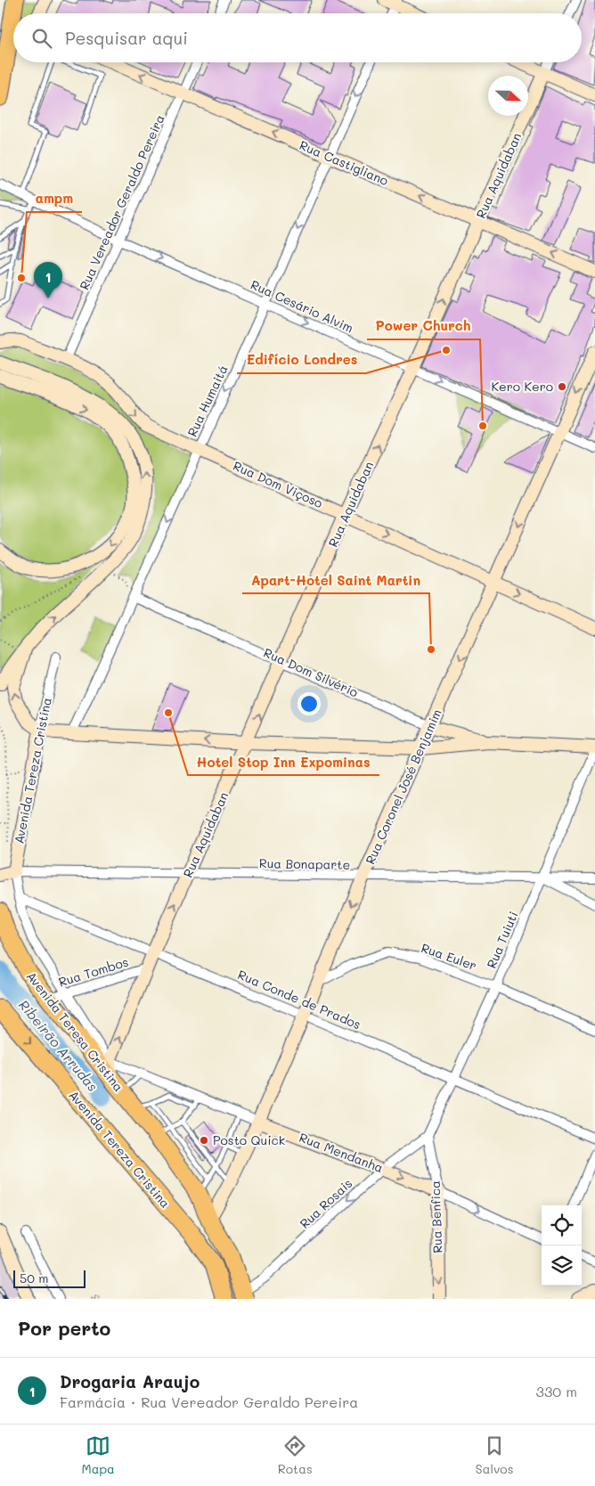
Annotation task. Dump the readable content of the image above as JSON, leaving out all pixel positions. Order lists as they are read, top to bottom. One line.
{"streets":{"highway":["Avenida Tereza Cristina","Avenida Teresa Cristina"],"street":["Rua Castigliano","Rua Aquidaban","Rua Vereador Geraldo Pereira","Rua Cesário Alvim","Rua Humaitá","Rua Dom Viçoso","Rua Dom Silvério","Rua Coronel José Benjamim","Rua Bonaparte","Rua Tuiuti","Rua Euler","Rua Tombos","Rua Conde de Prados","Rua Mendanha","Rua Rosais","Rua Benfica"]},"crossings":[["Rua Castigliano","Rua Aquidaban"],["Rua Castigliano","Rua Vereador Geraldo Pereira"],["Rua Castigliano","Rua Humaitá"],["Rua Aquidaban","Rua Cesário Alvim"],["Rua Aquidaban","Rua Dom Viçoso"],["Rua Aquidaban","Rua Dom Silvério"],["Rua Aquidaban","Rua Bonaparte"],["Rua Aquidaban","Rua Tombos"],["Rua Aquidaban","Rua Conde de Prados"],["Rua Aquidaban","Avenida Teresa Cristina"],["Rua Aquidaban","Rua Mendanha"],["Rua Vereador Geraldo Pereira","Rua Cesário Alvim"],["Rua Vereador Geraldo Pereira","Rua Dom Viçoso"],["Rua Cesário Alvim","Rua Humaitá"],["Rua Cesário Alvim","Rua Coronel José Benjamim"],["Rua Humaitá","Rua Dom Viçoso"],["Rua Humaitá","Rua Dom Silvério"],["Rua Dom Viçoso","Rua Coronel José Benjamim"],["Rua Dom Silvério","Rua Coronel José Benjamim"],["Avenida Tereza Cristina","Rua Bonaparte"],["Rua Coronel José Benjamim","Rua Bonaparte"],["Rua Coronel José Benjamim","Rua Euler"],["Rua Coronel José Benjamim","Rua Conde de Prados"],["Rua Coronel José Benjamim","Rua Mendanha"],["Rua Bonaparte","Rua Tuiuti"],["Rua Tuiuti","Rua Euler"],["Rua Tuiuti","Rua Conde de Prados"],["Rua Tuiuti","Rua Rosais"],["Rua Tuiuti","Rua Benfica"],["Rua Tombos","Avenida Teresa Cristina"],["Rua Mendanha","Rua Rosais"],["Rua Mendanha","Rua Benfica"],["Rua Rosais","Rua Benfica"]],"one_way":["Rua Castigliano","Rua Aquidaban","Rua Cesário Alvim","Rua Humaitá","Rua Dom Viçoso","Rua Coronel José Benjamim","Rua Mendanha","Rua Rosais","Rua Benfica"],"water":["Ribeirão Arrudas"],"places":["ampm","Edifício Londres","Kero Kero","Power Church","Apart-Hotel Saint Martin","Hotel Stop Inn Expominas","Posto Quick"],"scale_bar":"50 m","north":"right","page":{"search":"Pesquisar aqui","pins":"1","scale":"50 m","heading":"Por perto","list":[{"mark":"1","name":"Drogaria Araujo","note":"Farmácia · Rua Vereador Geraldo Pereira","value":"330 m"}],"nav":["Mapa","Rotas","Salvos"]}}
